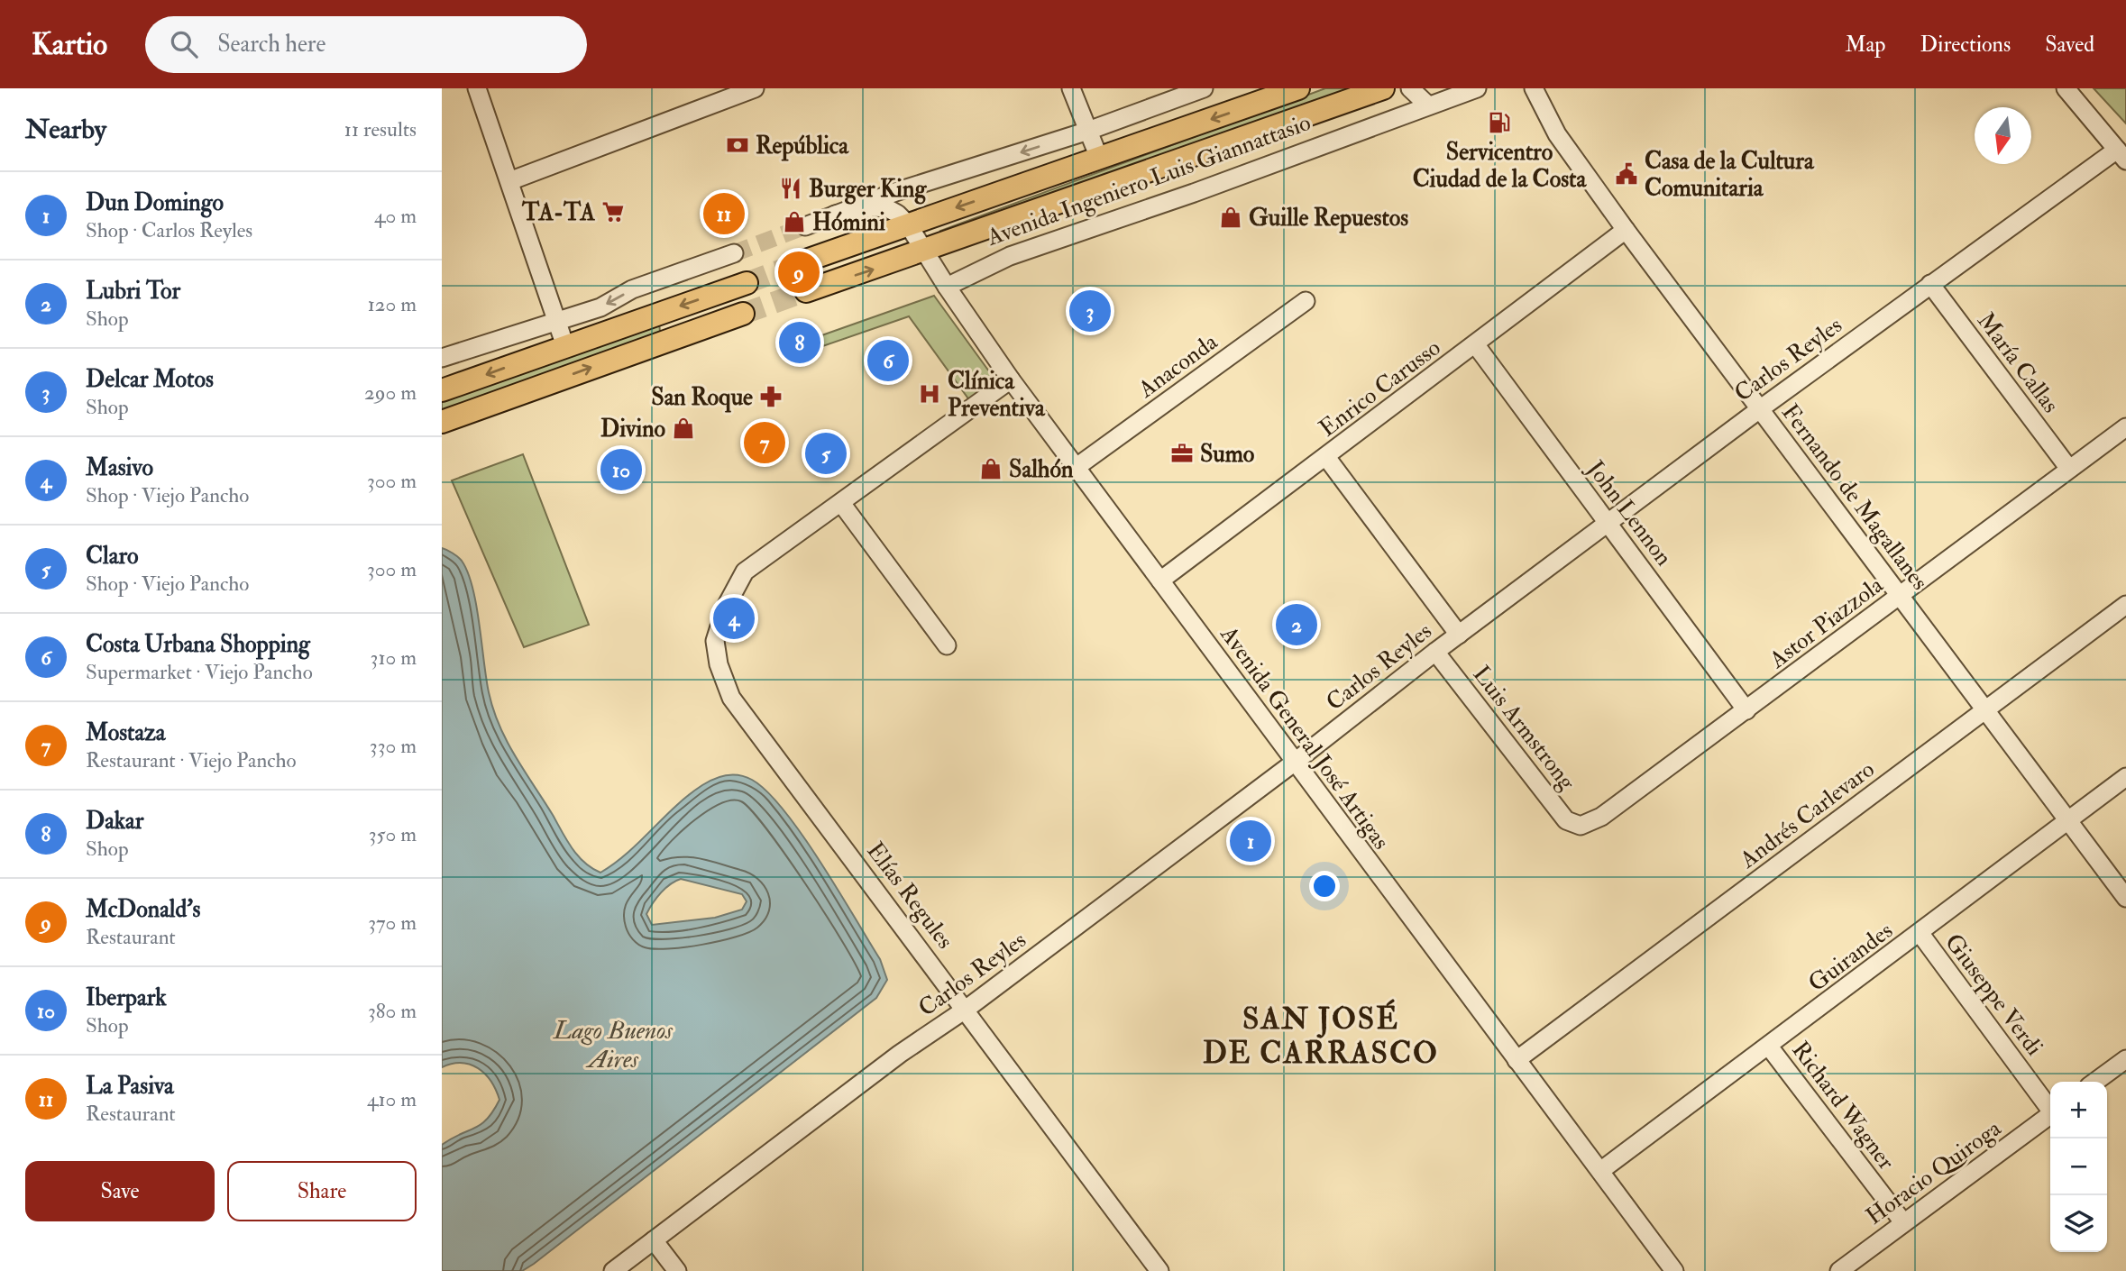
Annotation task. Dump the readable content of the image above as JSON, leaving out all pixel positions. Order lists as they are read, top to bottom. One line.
{"streets":{"main road":["Avenida Ingeniero Luis Giannattasio"],"street":["Carlos Reyles","María Callas","Anaconda","Enrico Carusso","Fernando de Magallanes","John Lennon","Astor Piazzola","Luis Armstrong","Avenida General José Artigas","Andrés Carlevaro","Elías Regules","Guirandes","Giuseppe Verdi","Richard Wagner","Horacio Quiroga"]},"crossings":[["Avenida Ingeniero Luis Giannattasio","Avenida General José Artigas"],["Carlos Reyles","María Callas"],["Carlos Reyles","Fernando de Magallanes"],["Carlos Reyles","John Lennon"],["Carlos Reyles","Luis Armstrong"],["Carlos Reyles","Avenida General José Artigas"],["Carlos Reyles","Elías Regules"],["María Callas","Astor Piazzola"],["Anaconda","Avenida General José Artigas"],["Enrico Carusso","Fernando de Magallanes"],["Enrico Carusso","John Lennon"],["Enrico Carusso","Avenida General José Artigas"],["Fernando de Magallanes","Astor Piazzola"],["Fernando de Magallanes","Andrés Carlevaro"],["Fernando de Magallanes","Guirandes"],["John Lennon","Astor Piazzola"],["Astor Piazzola","Luis Armstrong"],["Avenida General José Artigas","Andrés Carlevaro"],["Avenida General José Artigas","Guirandes"],["Guirandes","Giuseppe Verdi"],["Guirandes","Richard Wagner"],["Richard Wagner","Horacio Quiroga"]],"districts":["SAN JOSÉ DE CARRASCO"],"water":["Lago Buenos Aires"],"places":{"fuel station":["Servicentro Ciudad de la Costa"],"bank":["República"],"public building":["Casa de la Cultura Comunitaria"],"restaurant":["Burger King"],"supermarket":["TA-TA"],"shop":["Guille Repuestos","Hómini","Divino","Salhón"],"hospital":["Clínica Preventiva"],"pharmacy":["San Roque"],"office":["Sumo"]},"north":"bottom","page":{"header":"Kartio","search":"Search here","nav":["Map","Directions","Saved"],"heading":["Nearby","11 results"],"list":[{"mark":"1","name":"Dun Domingo","note":"Shop · Carlos Reyles","value":"40 m"},{"mark":"2","name":"Lubri Tor","note":"Shop","value":"120 m"},{"mark":"3","name":"Delcar Motos","note":"Shop","value":"290 m"},{"mark":"4","name":"Masivo","note":"Shop · Viejo Pancho","value":"300 m"},{"mark":"5","name":"Claro","note":"Shop · Viejo Pancho","value":"300 m"},{"mark":"6","name":"Costa Urbana Shopping","note":"Supermarket · Viejo Pancho","value":"310 m"},{"mark":"7","name":"Mostaza","note":"Restaurant · Viejo Pancho","value":"330 m"},{"mark":"8","name":"Dakar","note":"Shop","value":"350 m"},{"mark":"9","name":"McDonald's","note":"Restaurant","value":"370 m"},{"mark":"10","name":"Iberpark","note":"Shop","value":"380 m"},{"mark":"11","name":"La Pasiva","note":"Restaurant","value":"410 m"}],"pins":["11","9","3","8","6","7","5","10","4","2","1"],"map_buttons":["+","−"],"buttons":["Save","Share"]}}
